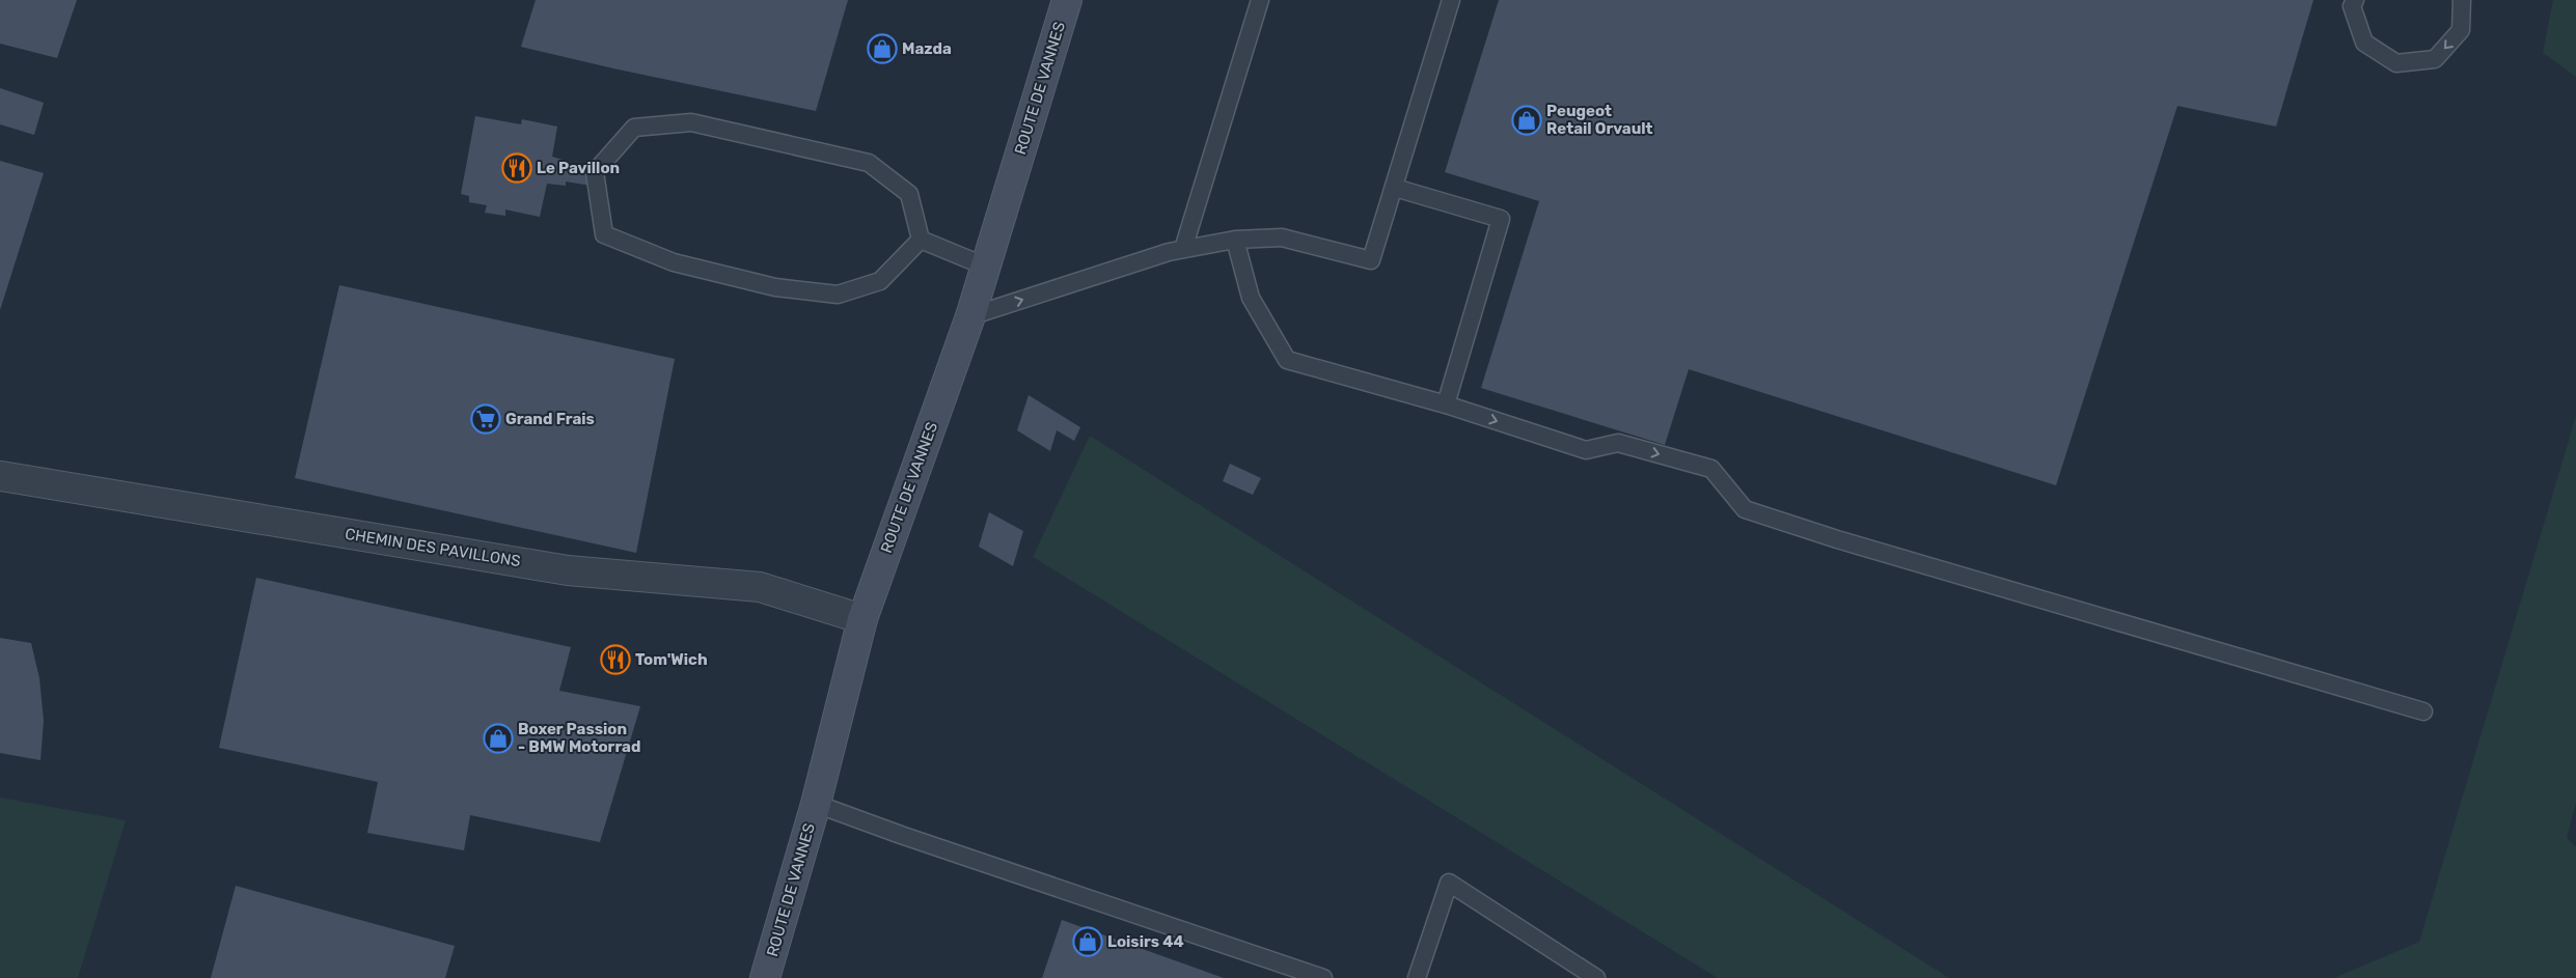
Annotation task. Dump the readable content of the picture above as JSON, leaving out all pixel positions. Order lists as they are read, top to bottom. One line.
{"streets":{"main road":["ROUTE DE VANNES"],"street":["CHEMIN DES PAVILLONS"]},"crossings":[["ROUTE DE VANNES","CHEMIN DES PAVILLONS"]],"places":{"shop":["Mazda","Peugeot Retail Orvault","Boxer Passion - BMW Motorrad","Loisirs 44"],"restaurant":["Le Pavillon","Tom'Wich"],"supermarket":["Grand Frais"]}}
